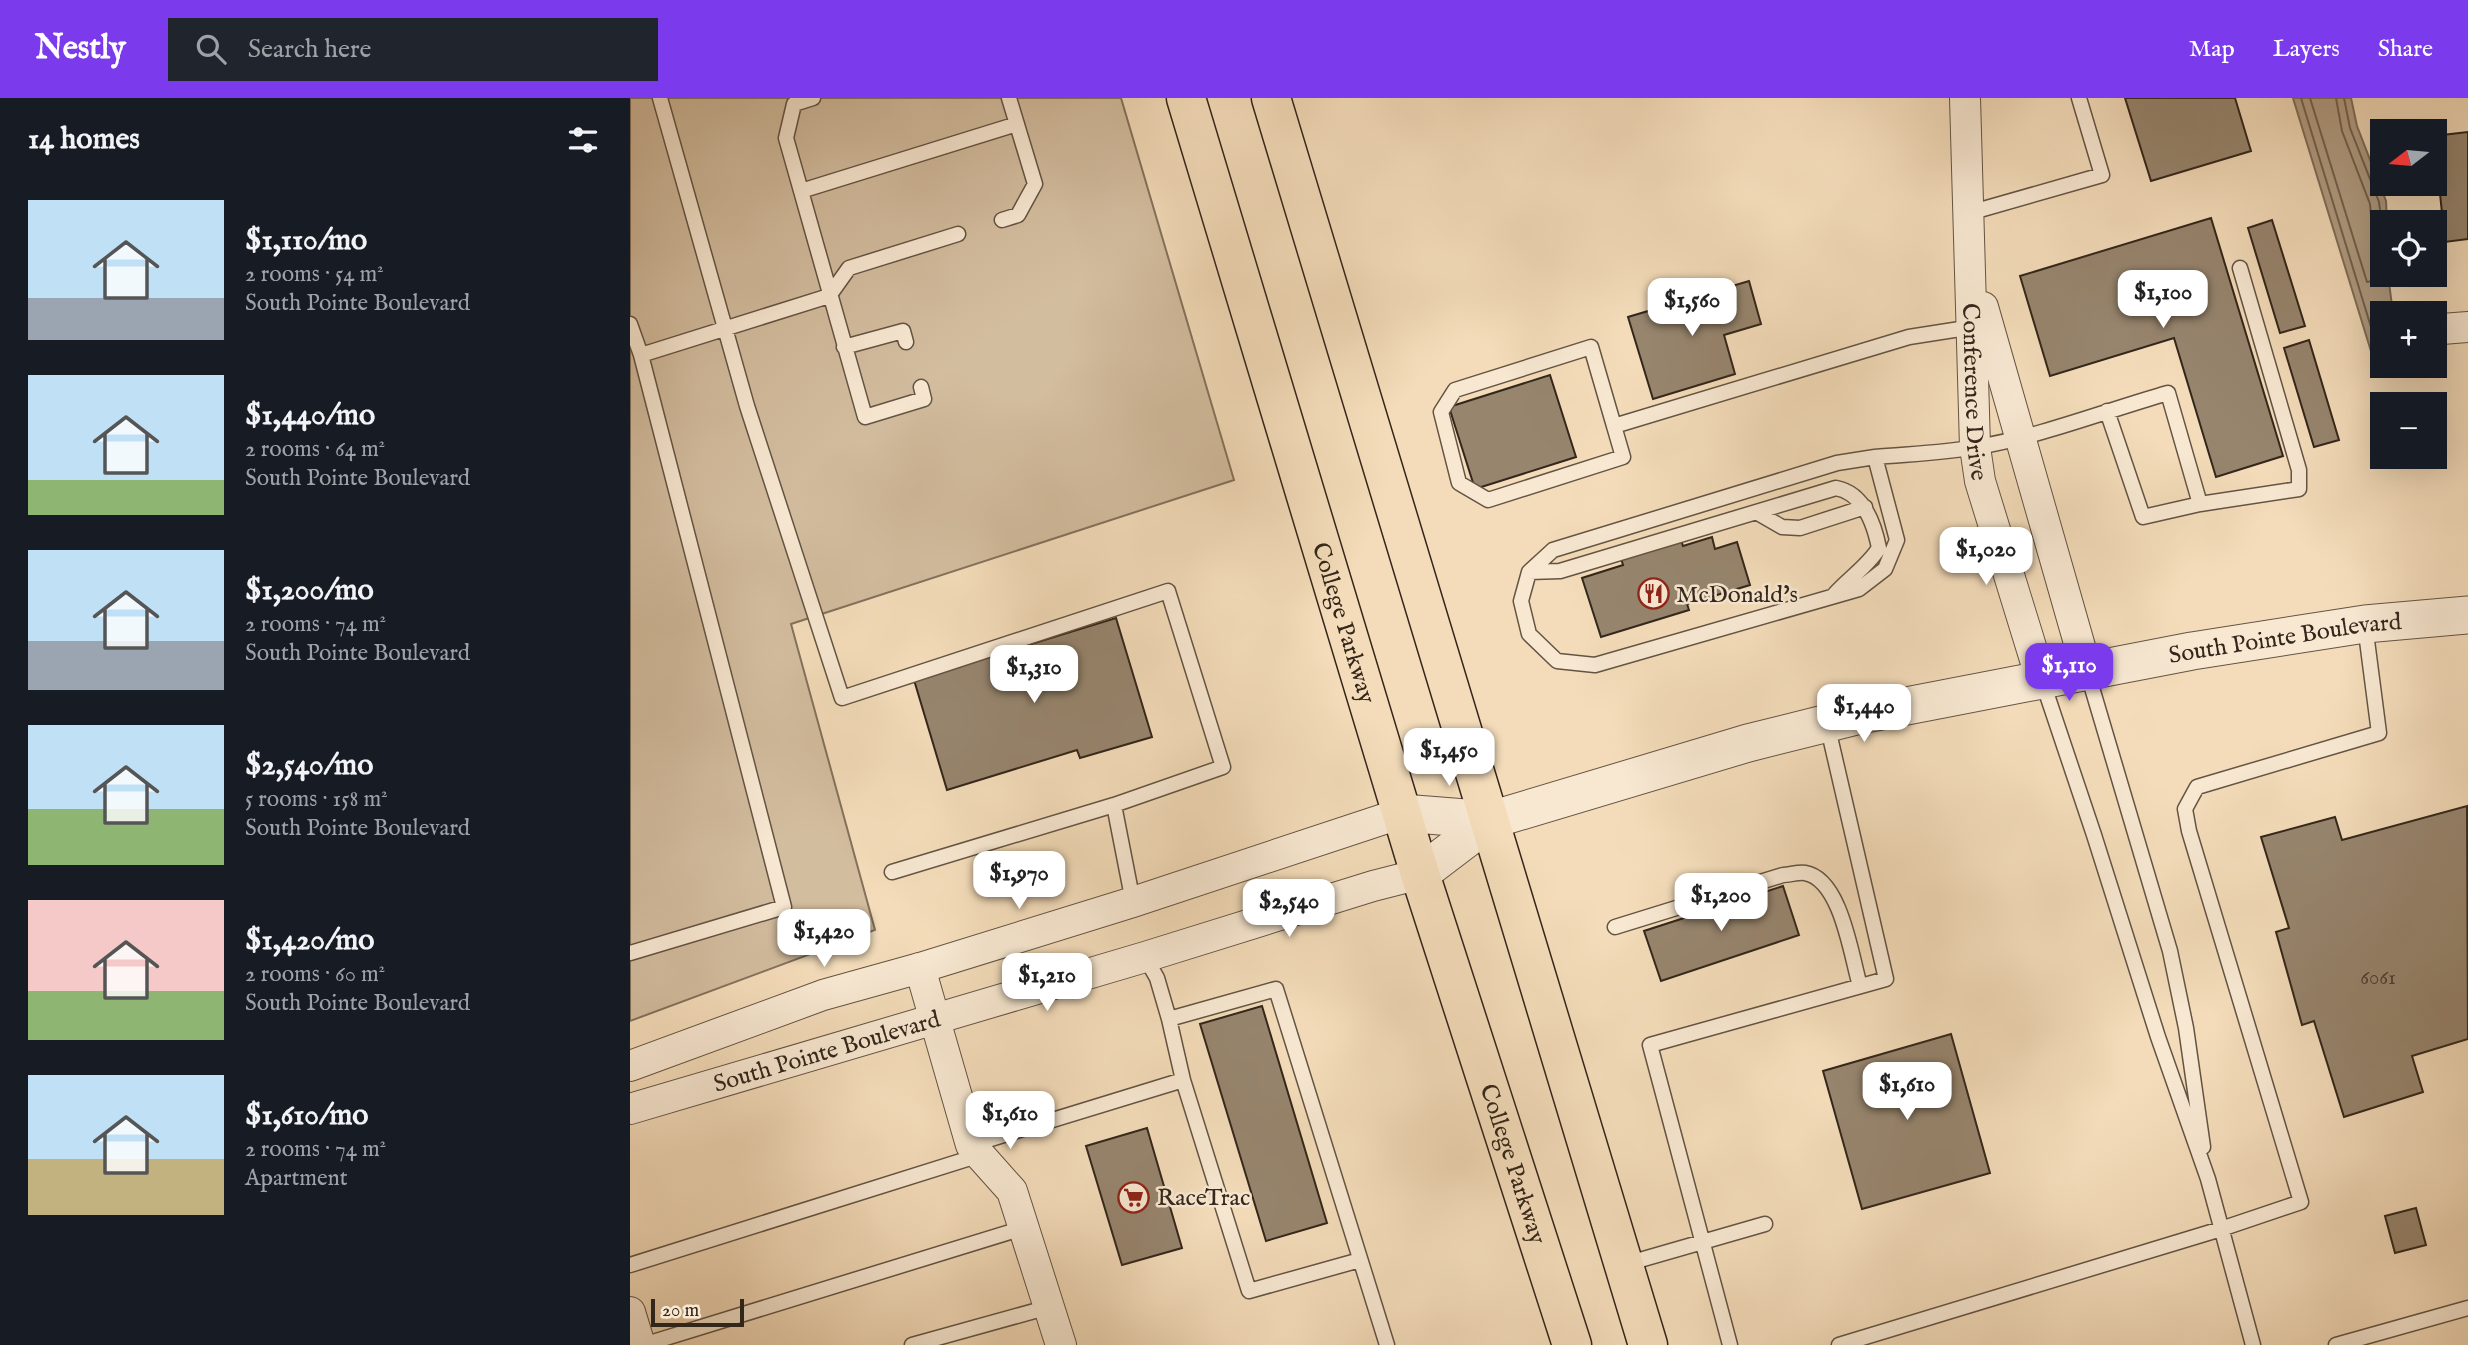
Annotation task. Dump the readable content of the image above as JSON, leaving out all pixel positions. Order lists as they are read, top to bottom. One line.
{"streets":{"main road":["College Parkway"],"street":["Conference Drive","South Pointe Boulevard"]},"crossings":[["Conference Drive","South Pointe Boulevard"],["College Parkway","South Pointe Boulevard"]],"places":{"restaurant":["McDonald's"],"supermarket":["RaceTrac"]},"house_numbers":["6061"],"scale_bar":"20 m","north":"left","page":{"header":"Nestly","search":"Search here","nav":["Map","Layers","Share"],"heading":"14 homes","map_buttons":["+","−"],"list":[{"name":"$1,110/mo","note":"2 rooms · 54 m² · South Pointe Boulevard"},{"name":"$1,440/mo","note":"2 rooms · 64 m² · South Pointe Boulevard"},{"name":"$1,200/mo","note":"2 rooms · 74 m² · South Pointe Boulevard"},{"name":"$2,540/mo","note":"5 rooms · 158 m² · South Pointe Boulevard"},{"name":"$1,420/mo","note":"2 rooms · 60 m² · South Pointe Boulevard"},{"name":"$1,610/mo","note":"2 rooms · 74 m² · Apartment"}],"price":["$1,100","$1,560","$1,020","$1,110","$1,310","$1,440","$1,450","$1,970","$1,200","$2,540","$1,420","$1,210","$1,610","$1,610"],"scale":"20 m"}}
